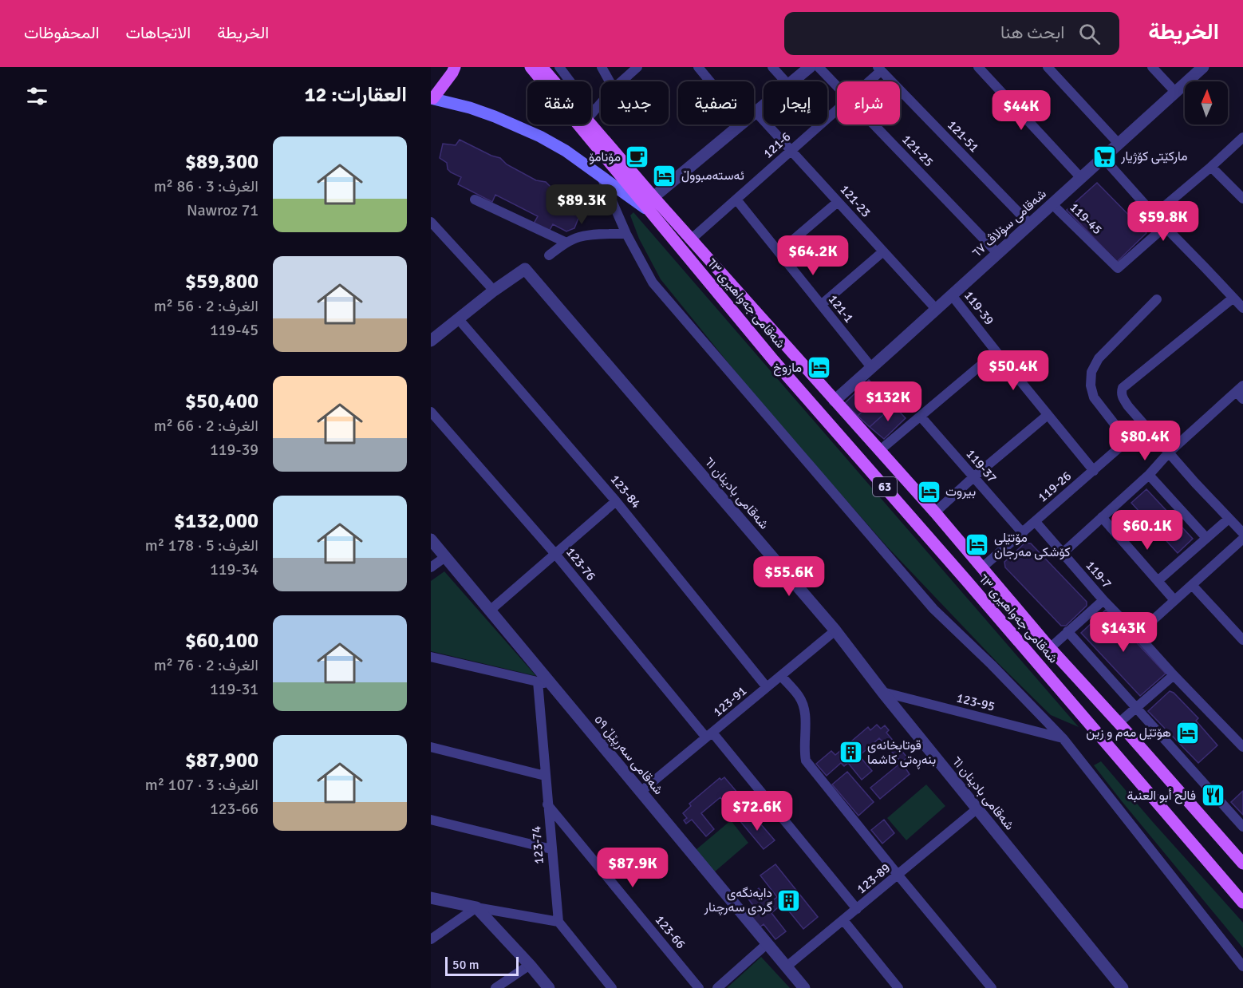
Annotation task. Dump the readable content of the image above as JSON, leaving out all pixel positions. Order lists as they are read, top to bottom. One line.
{"streets":{"main road":["شەقامی جەواهیری ٦٣","63"],"street":["121-51","121-6","121-25","121-23","119-45","شەقامی سۆلاڤ ٦٧","119-39","121-1","119-37","119-26","123-84","شەقامی بادینان ٦١","123-76","119-7","123-91","123-95","شەقامی سەرپێڵ ٥٩","123-74","123-89","123-66"]},"crossings":[["121-51","121-6"],["121-51","شەقامی سۆلاڤ ٦٧"],["121-6","121-23"],["121-6","شەقامی جەواهیری ٦٣"],["121-6","121-1"],["121-25","شەقامی سۆلاڤ ٦٧"],["121-23","شەقامی سۆلاڤ ٦٧"],["119-45","شەقامی سۆلاڤ ٦٧"],["شەقامی سۆلاڤ ٦٧","شەقامی جەواهیری ٦٣"],["شەقامی سۆلاڤ ٦٧","119-39"],["شەقامی سۆلاڤ ٦٧","121-1"],["شەقامی جەواهیری ٦٣","119-26"],["119-39","119-26"],["119-37","119-26"],["119-26","119-7"],["123-84","شەقامی بادینان ٦١"],["123-84","123-91"],["شەقامی بادینان ٦١","123-91"],["شەقامی بادینان ٦١","123-95"],["شەقامی بادینان ٦١","123-89"],["123-76","123-91"],["123-76","123-89"],["123-91","شەقامی سەرپێڵ ٥٩"],["شەقامی سەرپێڵ ٥٩","123-89"],["123-74","123-66"]],"places":{"supermarket":["مارکێتی کۆژیار"],"cafe":["مۆنامۆ"],"hotel":["ئەستەمبووڵ","مازوخ","بیروت","مۆتێلی کۆشکی مەرجان","هۆتێل مەم و زین"],"building":["قوتابخانەی بنەڕەتی کاشما","دایەنگەی گردی سەرچنار"],"restaurant":["فالح أبو العنبة"]},"scale_bar":"50 m","north":"top","page":{"header":"الخريطة","search":"ابحث هنا","nav":["الخريطة","الاتجاهات","المحفوظات"],"heading":"العقارات: 12","chip":["شراء","إيجار","تصفية","جديد","شقة"],"price":["$44K","$89.3K","$59.8K","$64.2K","$50.4K","$132K","$80.4K","$60.1K","$55.6K","$143K","$72.6K","$87.9K"],"list":[{"name":"$89,300","note":"الغرف: 3 · 86 m² · 71 Nawroz"},{"name":"$59,800","note":"الغرف: 2 · 56 m² · 119-45"},{"name":"$50,400","note":"الغرف: 2 · 66 m² · 119-39"},{"name":"$132,000","note":"الغرف: 5 · 178 m² · 119-34"},{"name":"$60,100","note":"الغرف: 2 · 76 m² · 119-31"},{"name":"$87,900","note":"الغرف: 3 · 107 m² · 123-66"}],"scale":"50 m"}}
